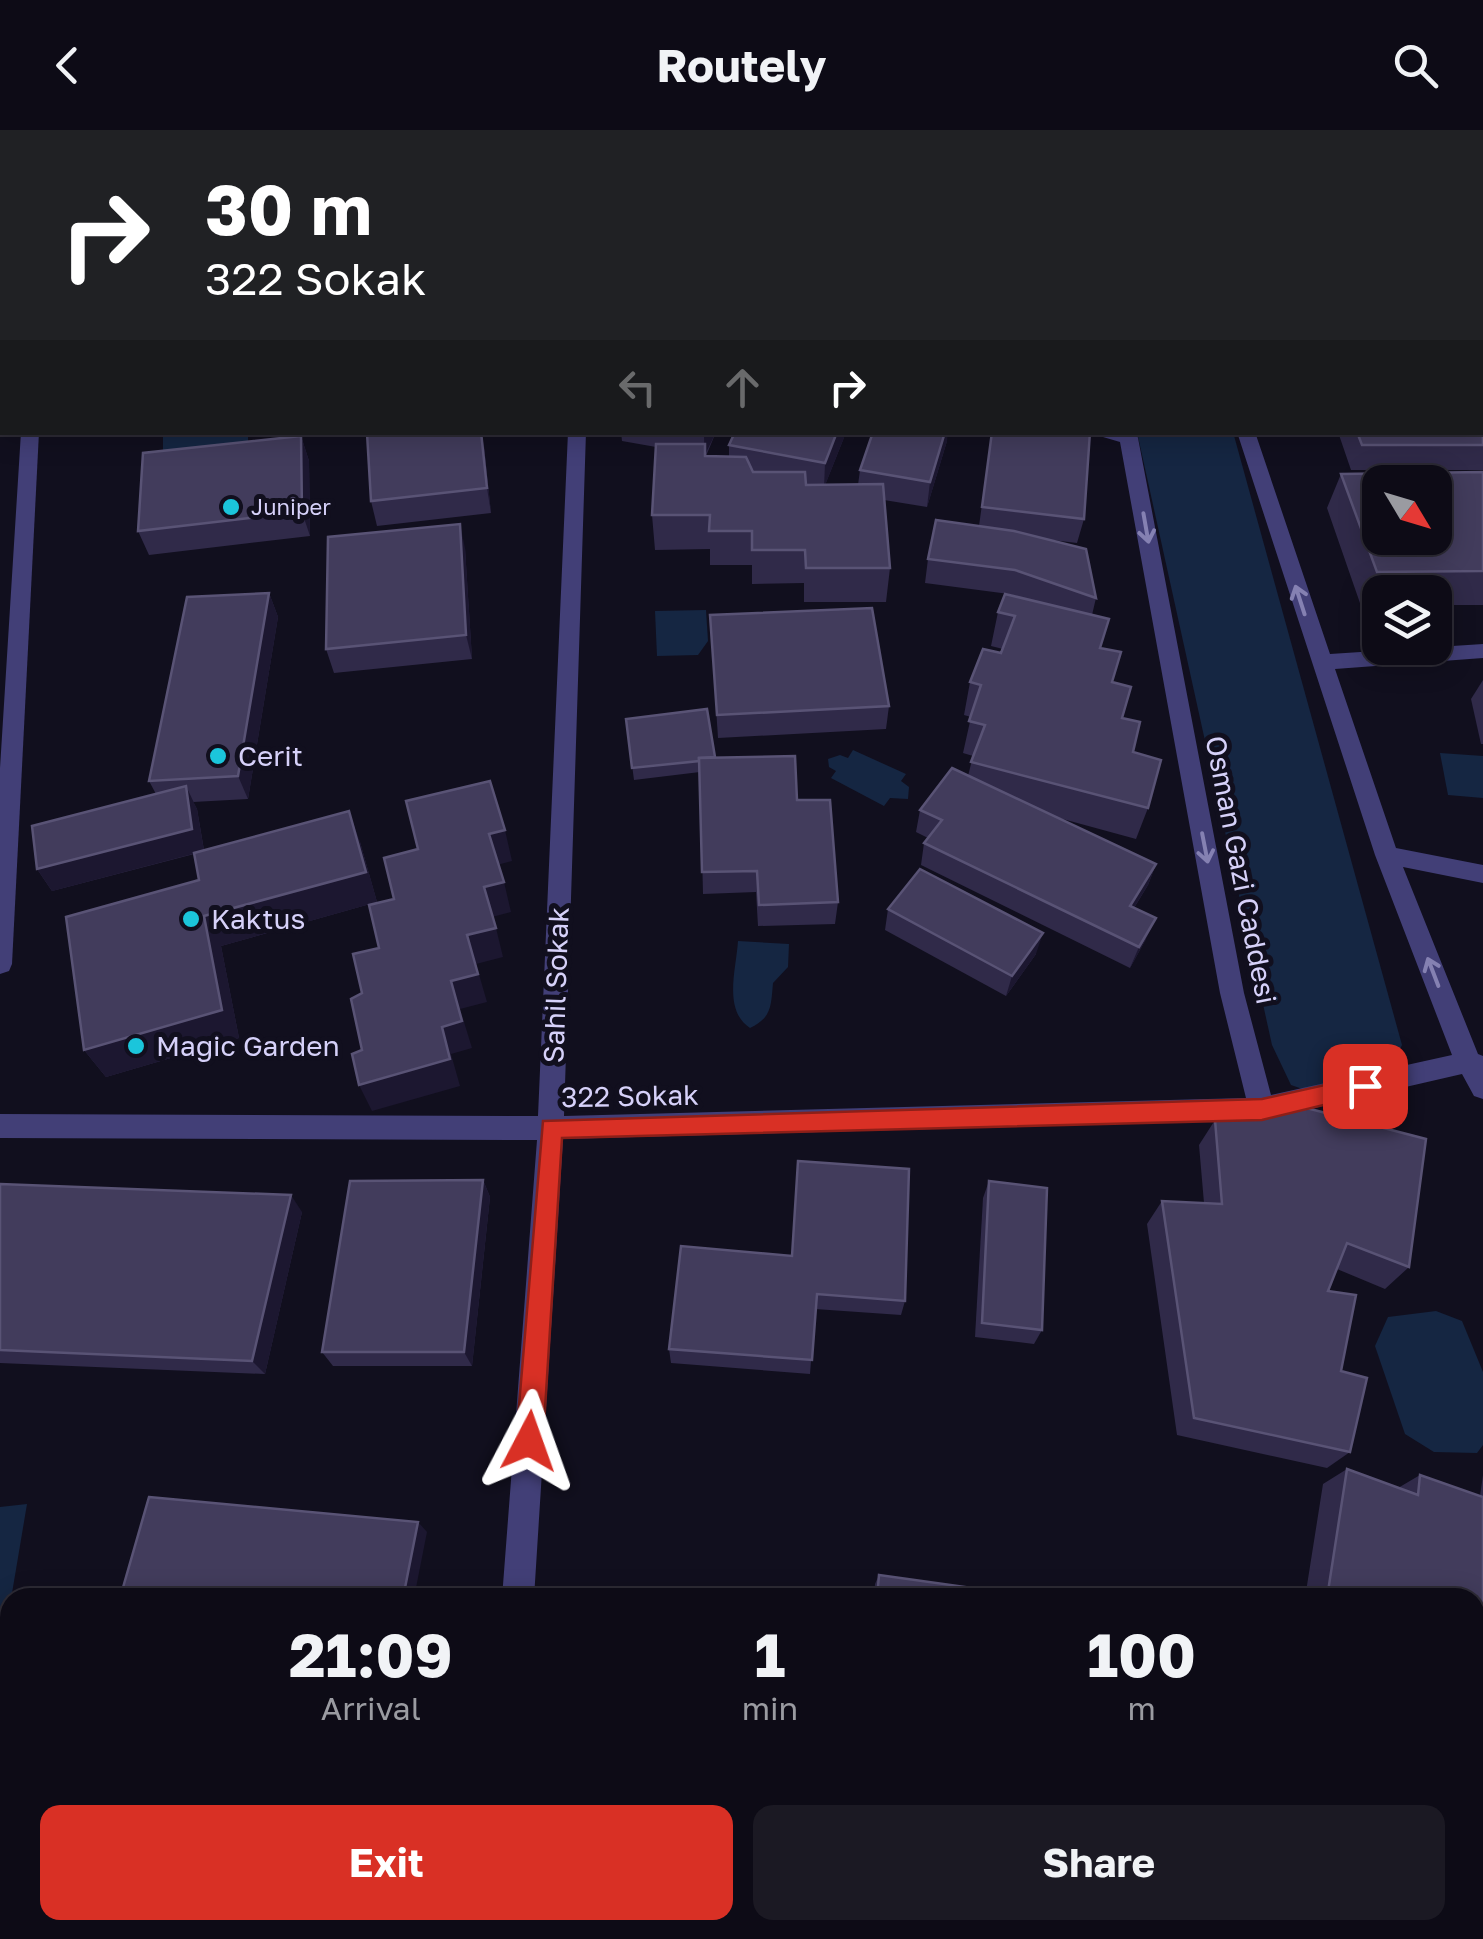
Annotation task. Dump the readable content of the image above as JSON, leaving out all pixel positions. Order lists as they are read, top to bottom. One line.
{"streets":{"street":["Osman Gazi Caddesi","Sahil Sokak","322 Sokak"]},"crossings":[["Osman Gazi Caddesi","322 Sokak"],["Sahil Sokak","322 Sokak"]],"places":["Juniper","Cerit","Kaktus","Magic Garden"],"north":"bottom right","page":{"header":"Routely","turn":["30 m","322 Sokak"],"eta":["21:09","Arrival","1","min","100","m"],"buttons":["Exit","Share"]}}
